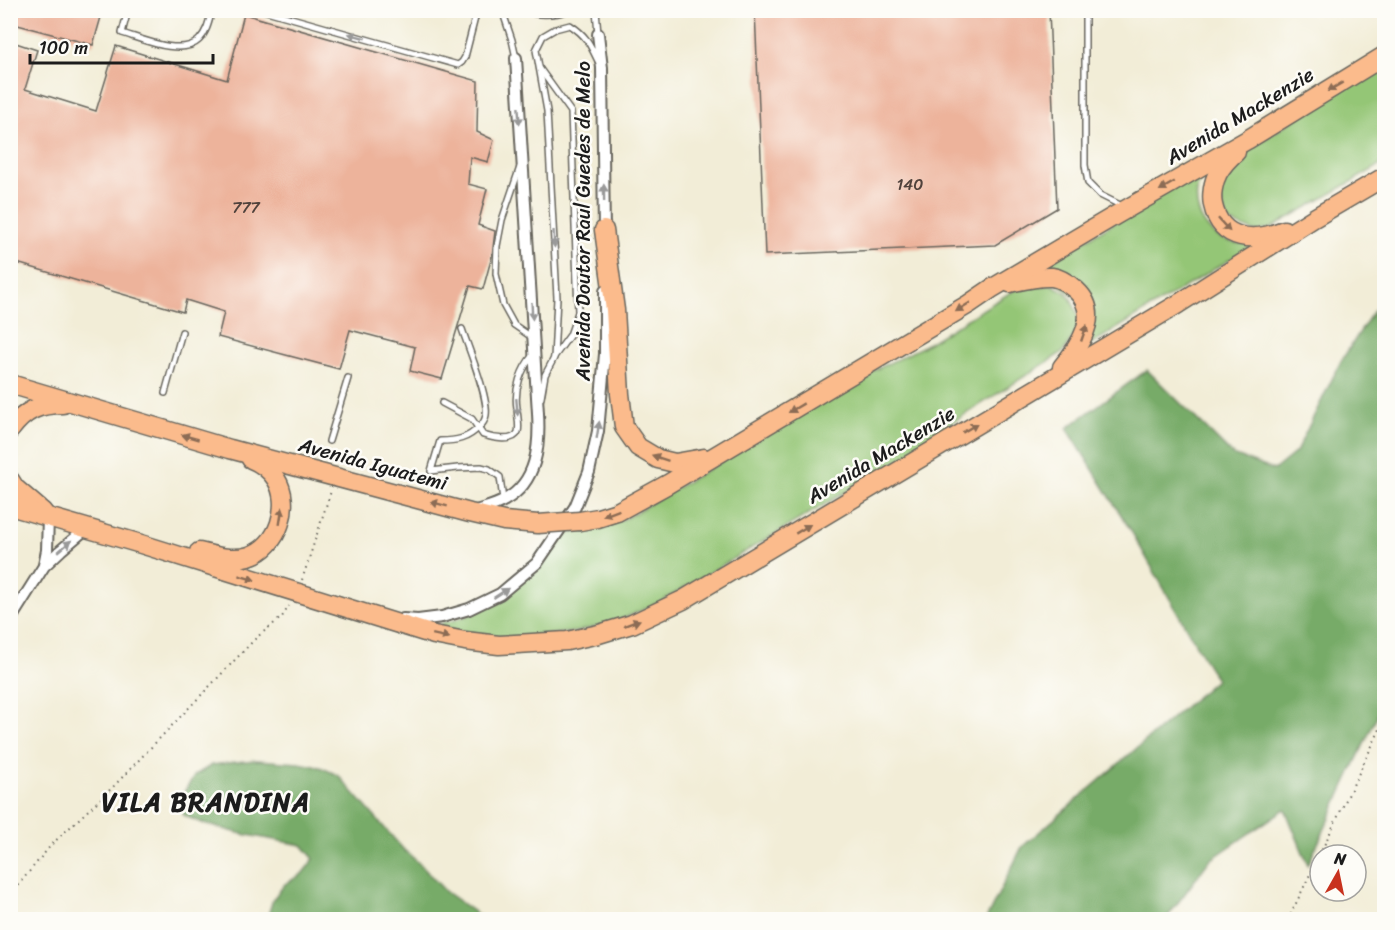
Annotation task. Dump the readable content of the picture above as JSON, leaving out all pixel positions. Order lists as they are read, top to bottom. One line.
{"streets":{"main road":["Avenida Mackenzie","Avenida Iguatemi"],"street":["Avenida Doutor Raul Guedes de Melo"]},"crossings":[["Avenida Mackenzie","Avenida Doutor Raul Guedes de Melo"],["Avenida Mackenzie","Avenida Iguatemi"]],"one_way":["Avenida Doutor Raul Guedes de Melo"],"districts":["VILA BRANDINA"],"house_numbers":["140","777"],"scale_bar":"100 m","north":"top"}
